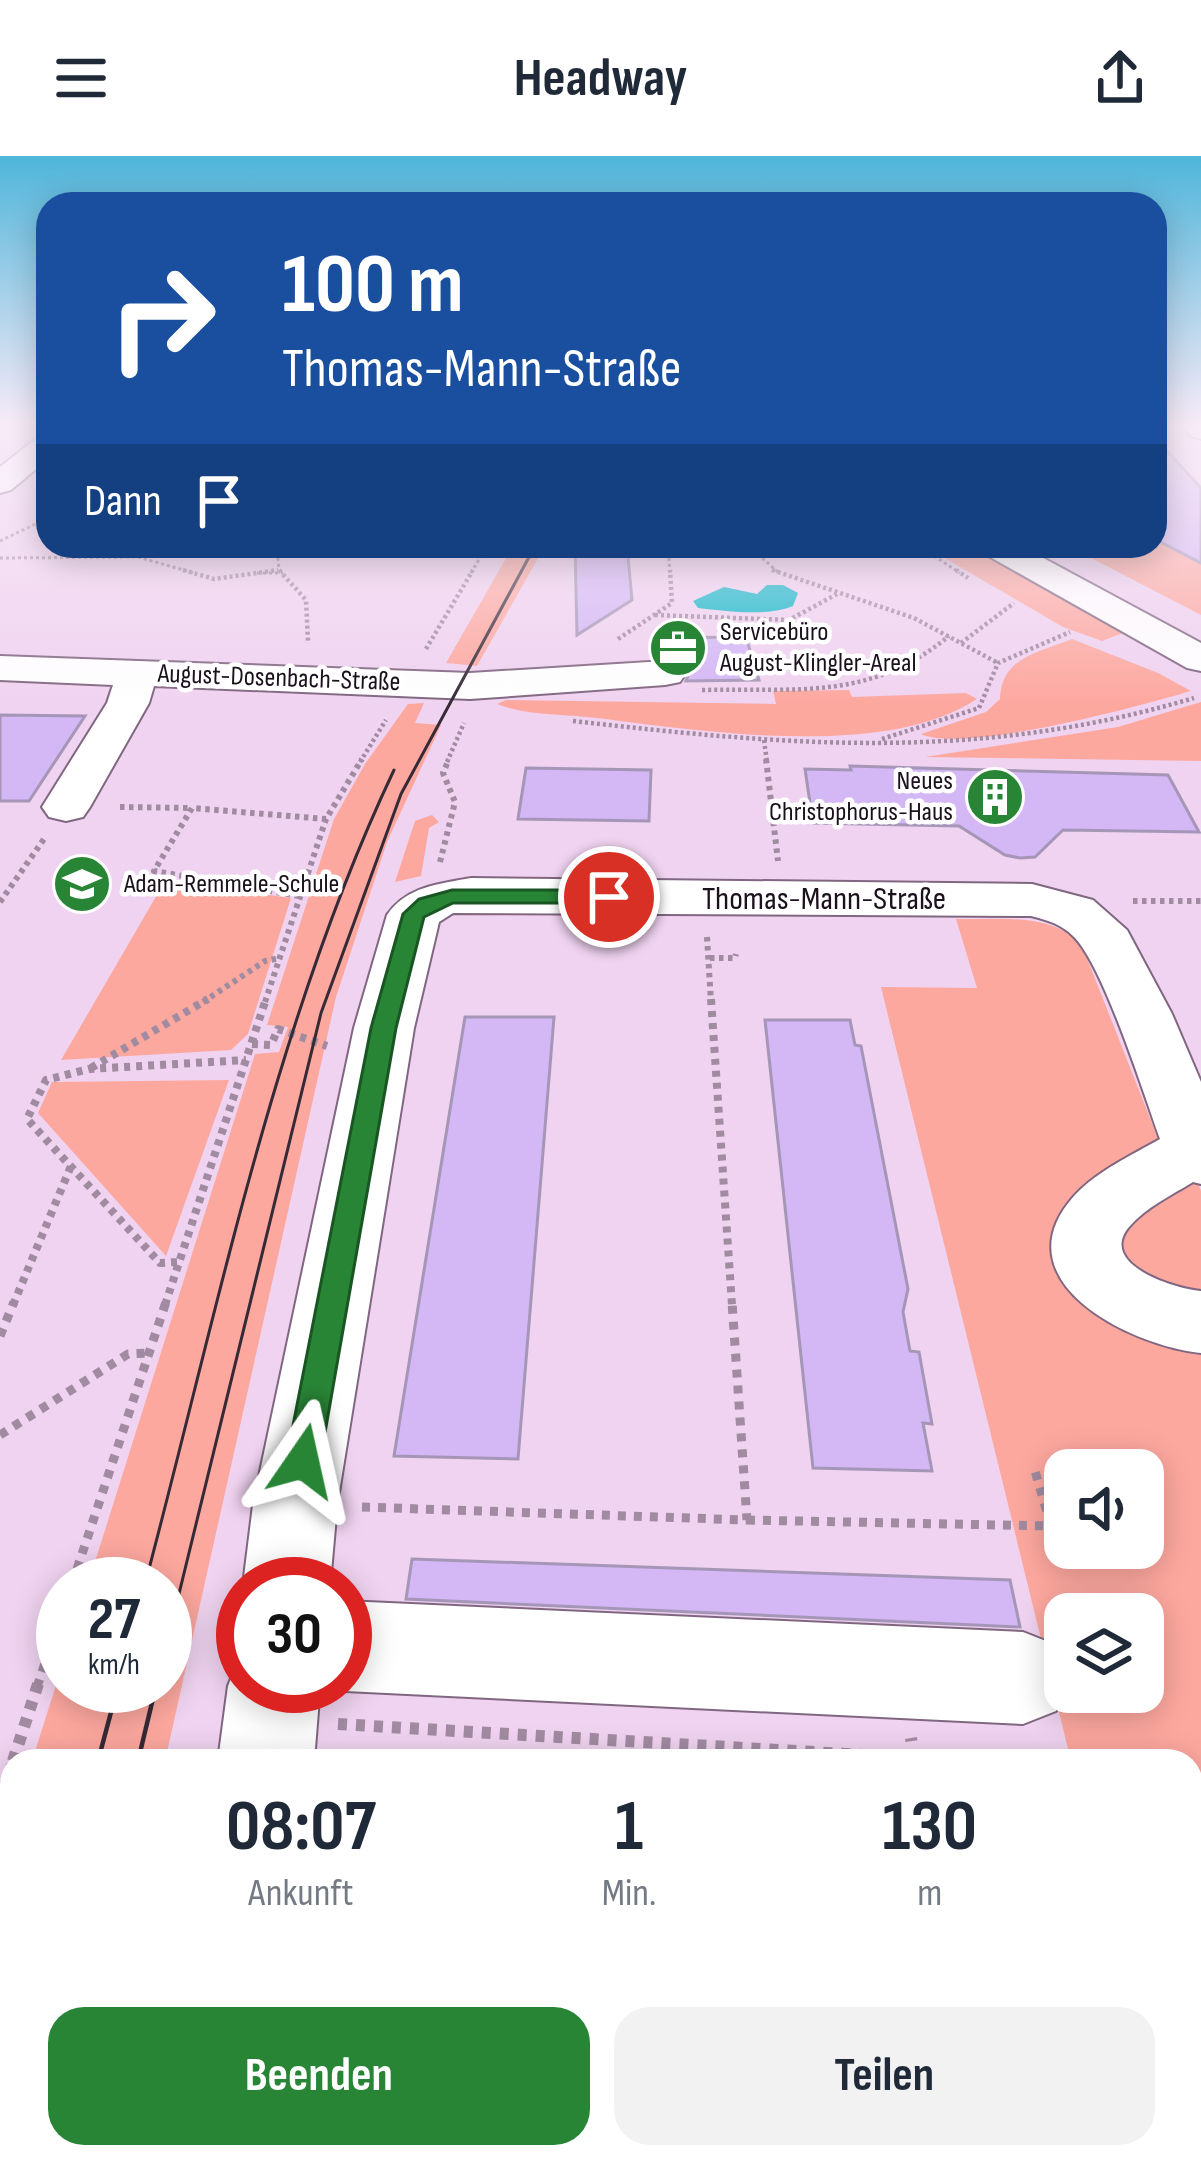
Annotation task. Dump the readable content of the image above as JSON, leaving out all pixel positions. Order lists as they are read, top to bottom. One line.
{"streets":{"main road":["August-Dosenbach-Straße","Thomas-Mann-Straße"]},"places":{"office":["Servicebüro August-Klingler-Areal"],"building":["Neues Christophorus-Haus"],"school or university":["Adam-Remmele-Schule"]},"page":{"header":"Headway","turn":["100 m","Thomas-Mann-Straße"],"then":"Dann","speed":"27 km/h","limit":"30","eta":["08:07","Ankunft","1","Min.","130","m"],"buttons":["Beenden","Teilen"]}}
